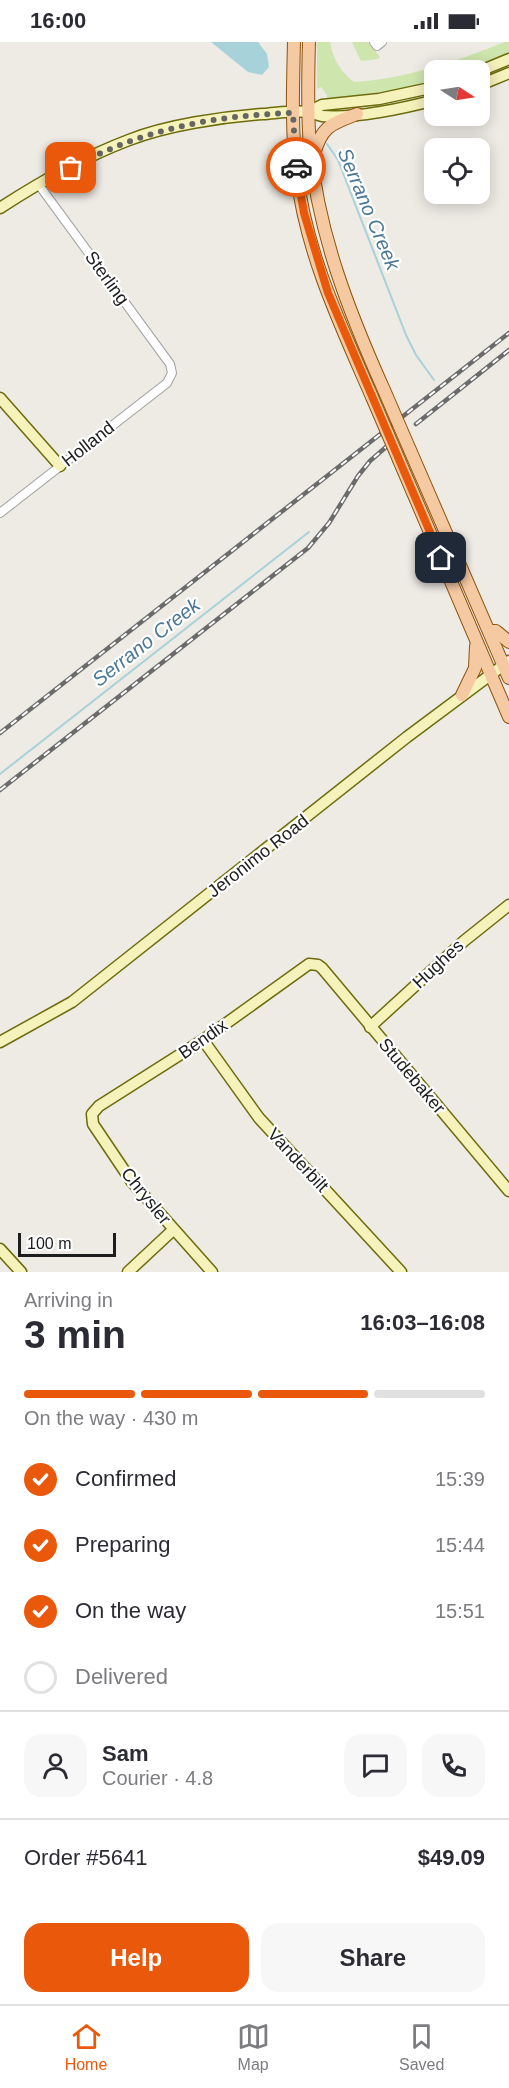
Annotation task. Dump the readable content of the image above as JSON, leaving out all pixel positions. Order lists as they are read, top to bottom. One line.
{"streets":{"street":["Sterling","Holland","Jeronimo Road","Hughes","Bendix","Studebaker","Vanderbilt","Chrysler"]},"crossings":[["Sterling","Holland"],["Hughes","Studebaker"],["Bendix","Studebaker"],["Bendix","Vanderbilt"],["Bendix","Chrysler"]],"water":["Serrano Creek"],"scale_bar":"100 m","north":"right","page":{"status":"16:00","scale":"100 m","heading":["3 min","Arriving in","16:03–16:08"],"panel":["Sam","Courier · 4.8","Order #5641","$49.09"],"bar":"On the way · 430 m","list":[["Confirmed","15:39"],["Preparing","15:44"],["On the way","15:51"],"Delivered"],"buttons":["Help","Share"],"tabs":["Home","Map","Saved"]}}
